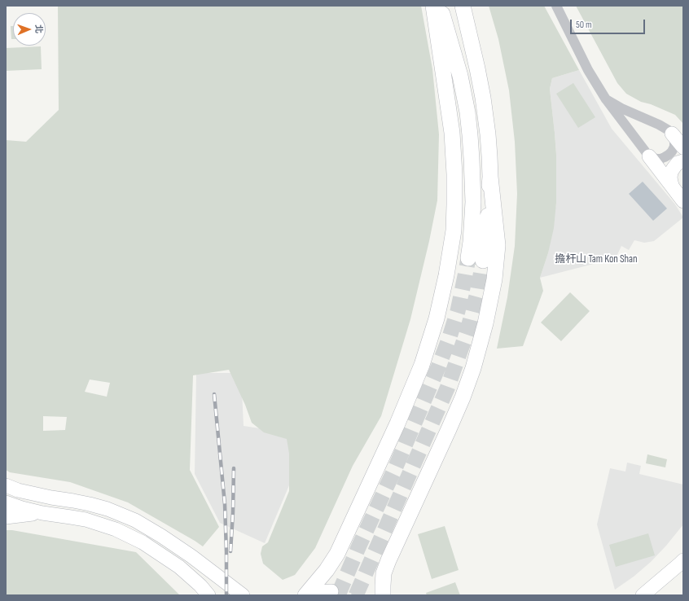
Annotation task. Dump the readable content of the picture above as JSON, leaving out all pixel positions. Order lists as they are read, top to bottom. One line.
{"districts":["擔杆山 Tam Kon Shan"],"scale_bar":"50 m","north":"right"}
